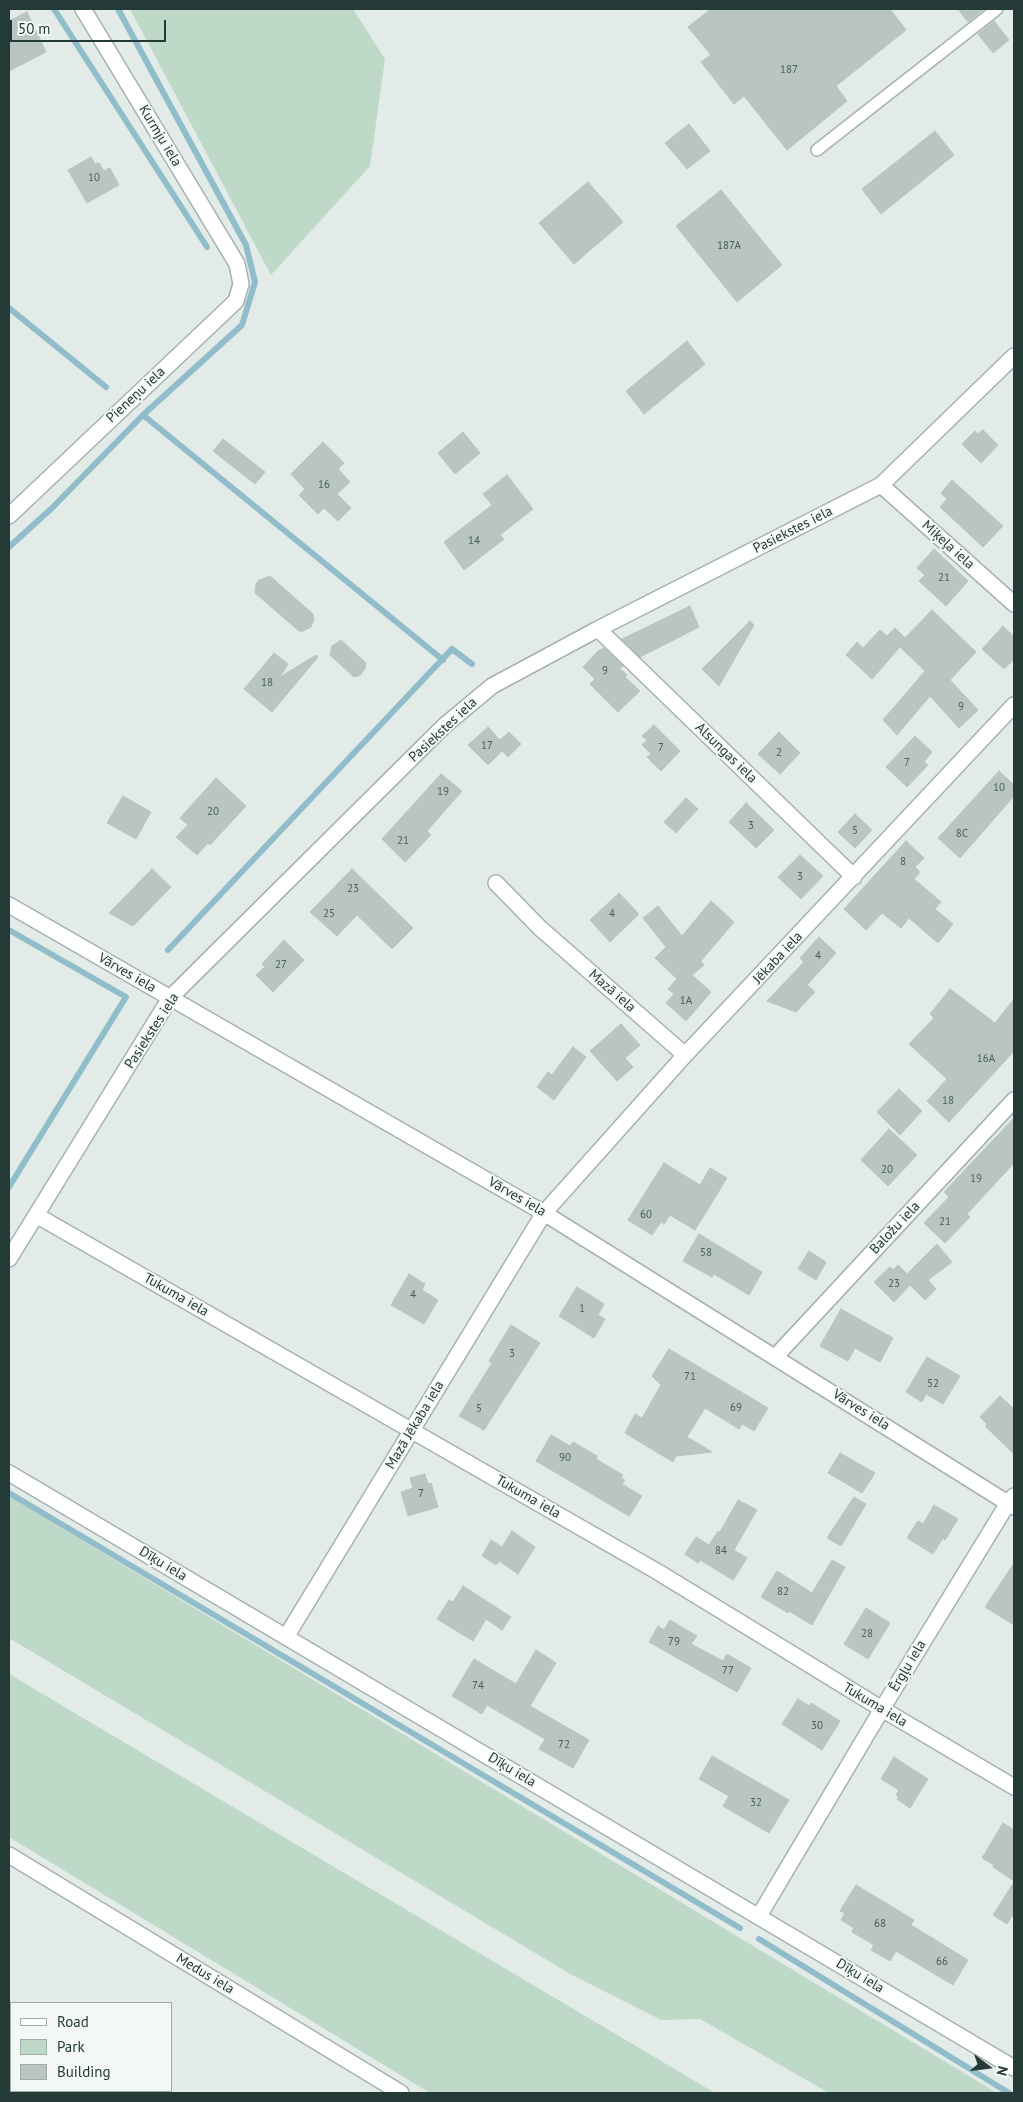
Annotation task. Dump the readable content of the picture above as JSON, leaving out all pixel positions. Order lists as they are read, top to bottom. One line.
{"streets":{"street":["Kurmju iela","Pieneņu iela","Pasiekstes iela","Miķeļa iela","Alsungas iela","Jēkaba iela","Vārves iela","Mazā iela","Baložu iela","Tukuma iela","Mazā Jēkaba iela","Dīķu iela","Ērgļu iela","Medus iela"]},"crossings":[["Kurmju iela","Pieneņu iela"],["Pasiekstes iela","Miķeļa iela"],["Pasiekstes iela","Alsungas iela"],["Pasiekstes iela","Vārves iela"],["Pasiekstes iela","Tukuma iela"],["Alsungas iela","Jēkaba iela"],["Jēkaba iela","Vārves iela"],["Jēkaba iela","Mazā iela"],["Jēkaba iela","Mazā Jēkaba iela"],["Vārves iela","Baložu iela"],["Vārves iela","Mazā Jēkaba iela"],["Vārves iela","Ērgļu iela"],["Tukuma iela","Mazā Jēkaba iela"],["Tukuma iela","Ērgļu iela"],["Mazā Jēkaba iela","Dīķu iela"],["Dīķu iela","Ērgļu iela"]],"house_numbers":["187","10","187A","16","14","21","9","18","9","17","7","2","7","10","19","20","3","5","8C","21","8","3","23","25","4","4","27","1A","16A","18","20","19","60","21","58","23","4","1","3","71","52","69","5","90","7","84","82","28","79","77","74","30","72","32","68","66"],"legend":["Road","Park","Building"],"scale_bar":"50 m","north":"right"}
